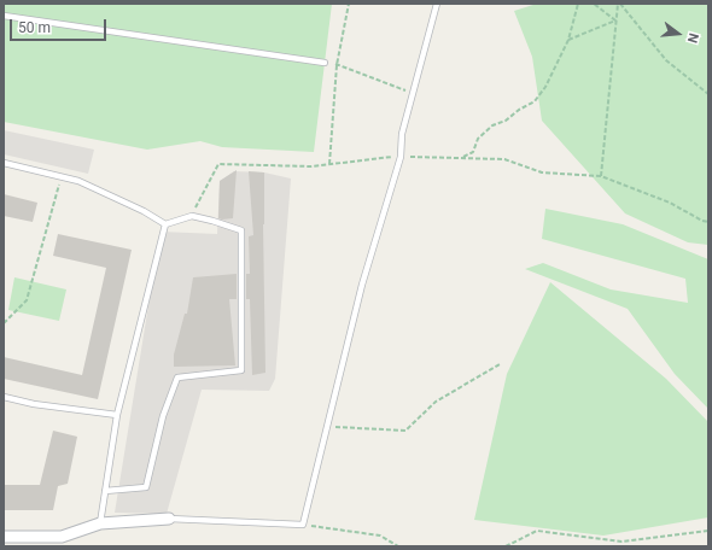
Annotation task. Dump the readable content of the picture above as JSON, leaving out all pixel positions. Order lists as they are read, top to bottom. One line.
{"scale_bar":"50 m","north":"right"}
